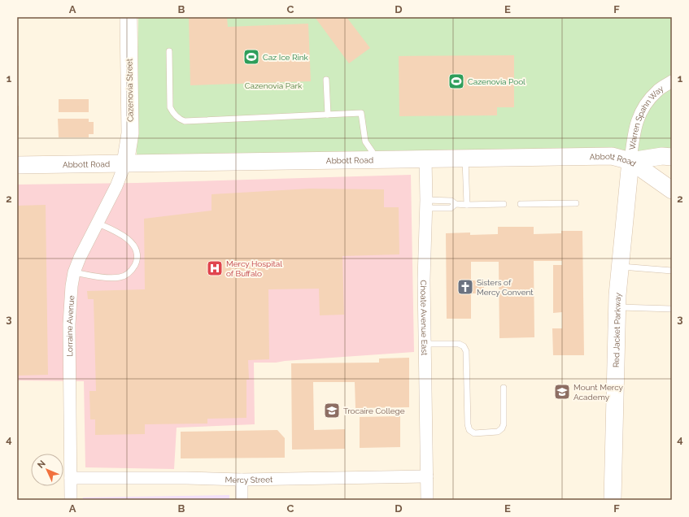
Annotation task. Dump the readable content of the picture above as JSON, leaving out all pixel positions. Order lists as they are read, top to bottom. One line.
{"streets":{"street":["Cazenovia Street","Warren Spahn Way","Abbott Road","Choate Avenue East","Lorraine Avenue","Red Jacket Parkway","Mercy Street"]},"crossings":[["Cazenovia Street","Abbott Road"],["Cazenovia Street","Lorraine Avenue"],["Warren Spahn Way","Abbott Road"],["Warren Spahn Way","Red Jacket Parkway"],["Abbott Road","Choate Avenue East"],["Abbott Road","Lorraine Avenue"],["Abbott Road","Red Jacket Parkway"],["Choate Avenue East","Mercy Street"],["Lorraine Avenue","Mercy Street"]],"parks":["Cazenovia Park"],"places":{"sports":["Caz Ice Rink","Cazenovia Pool"],"hospital":["Mercy Hospital of Buffalo"],"church":["Sisters of Mercy Convent"],"school or university":["Mount Mercy Academy","Trocaire College"]},"north":"top left","grid":{"columns":["A","B","C","D","E","F"],"rows":["1","2","3","4"]}}
